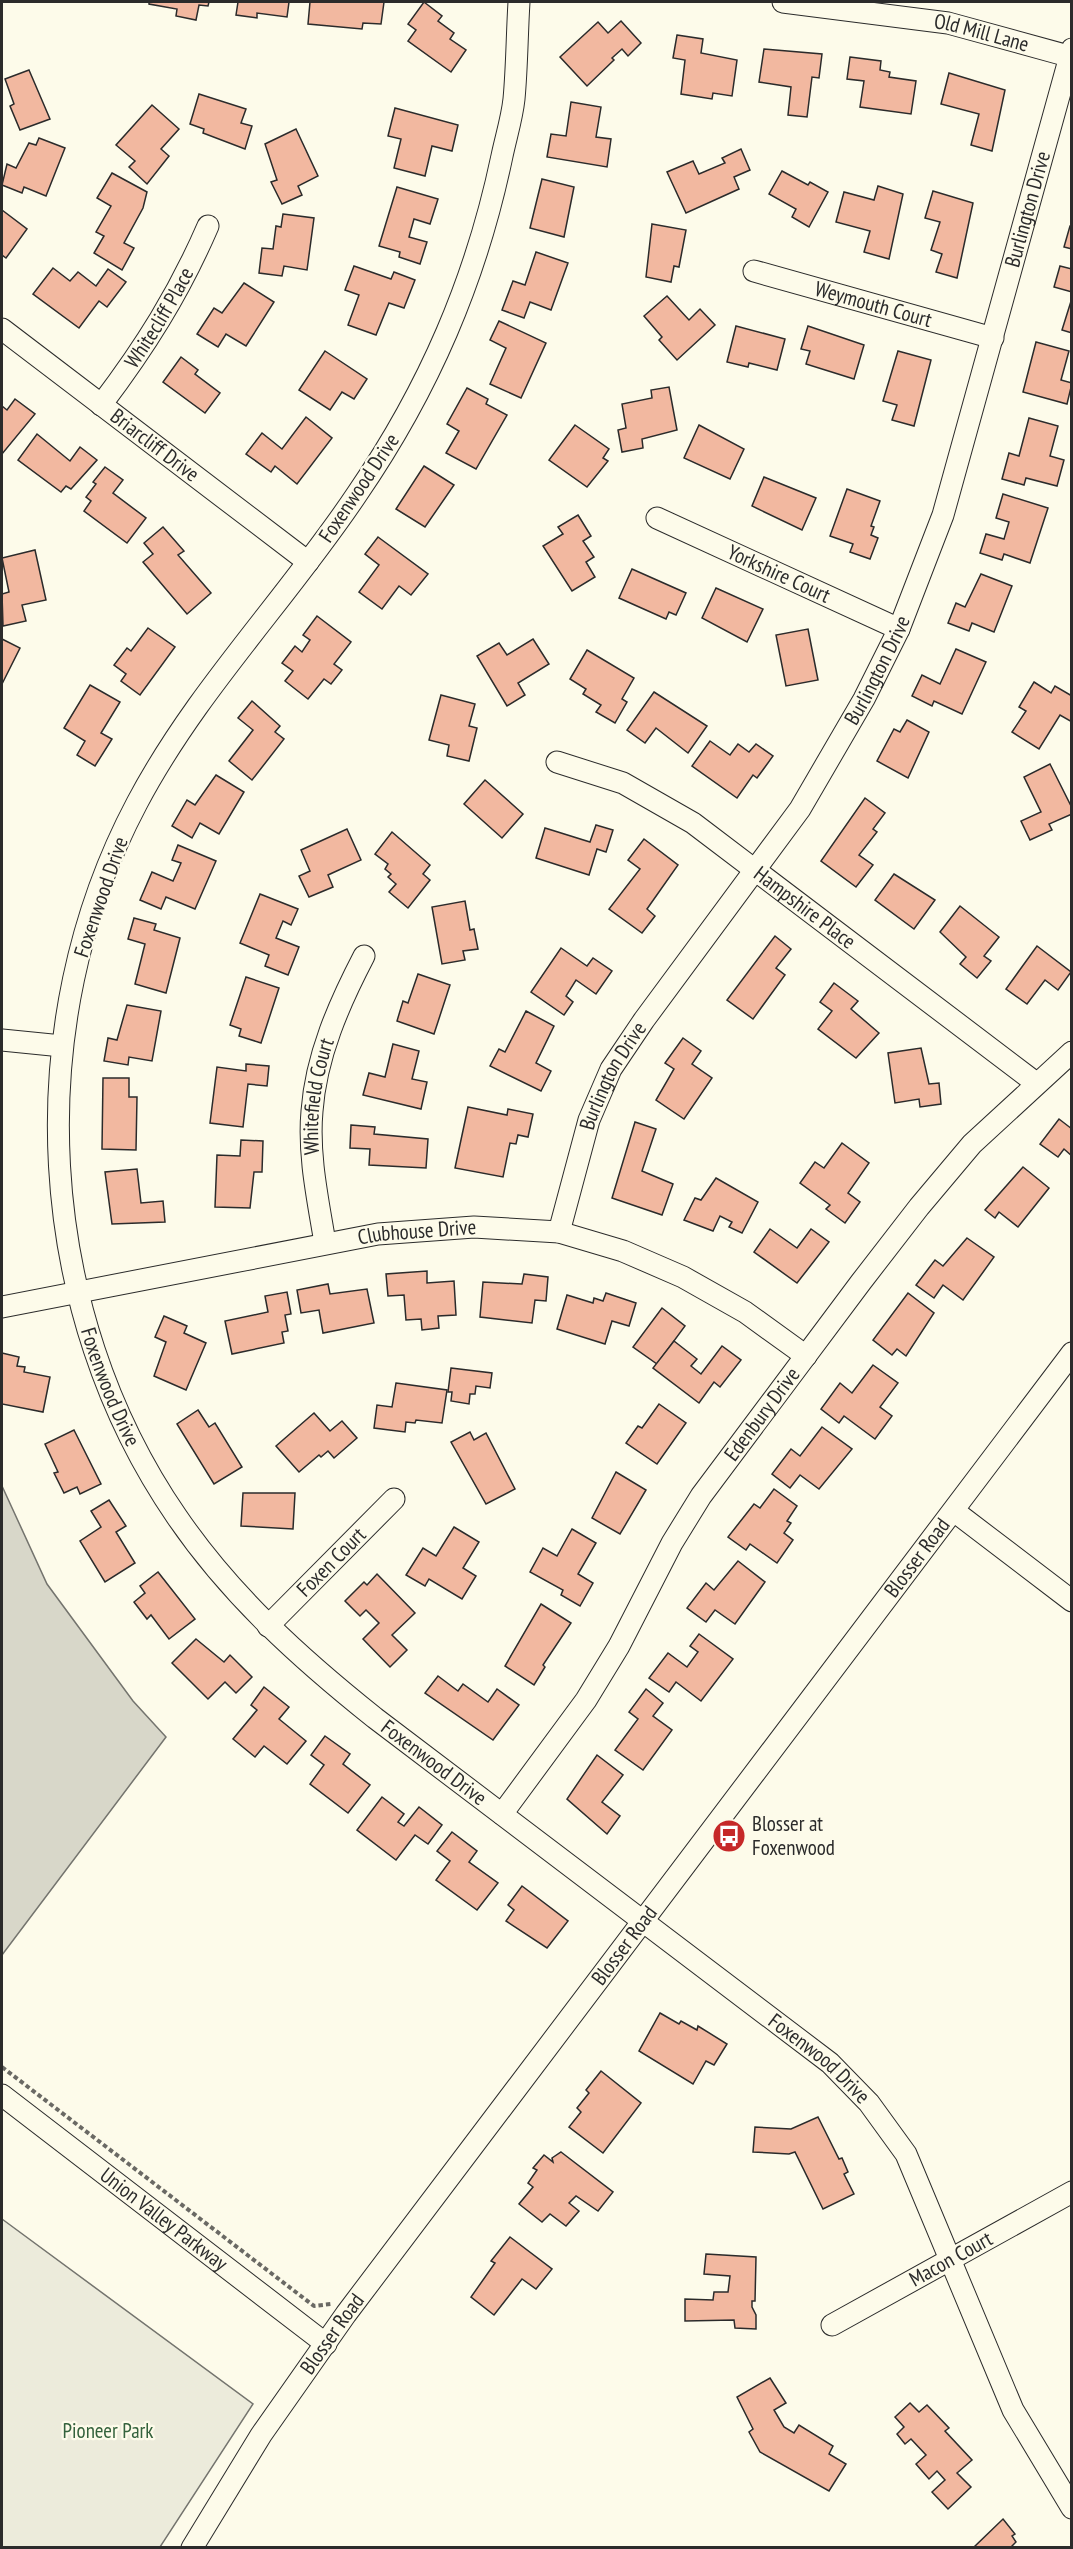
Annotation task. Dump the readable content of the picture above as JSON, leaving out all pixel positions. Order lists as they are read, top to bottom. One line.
{"streets":{"street":["Old Mill Lane","Burlington Drive","Weymouth Court","Whitecliff Place","Briarcliff Drive","Foxenwood Drive","Yorkshire Court","Hampshire Place","Whitefield Court","Clubhouse Drive","Edenbury Drive","Blosser Road","Foxen Court","Union Valley Parkway","Macon Court"]},"crossings":[["Old Mill Lane","Burlington Drive"],["Burlington Drive","Weymouth Court"],["Burlington Drive","Yorkshire Court"],["Burlington Drive","Hampshire Place"],["Burlington Drive","Clubhouse Drive"],["Whitecliff Place","Briarcliff Drive"],["Briarcliff Drive","Foxenwood Drive"],["Foxenwood Drive","Clubhouse Drive"],["Foxenwood Drive","Edenbury Drive"],["Foxenwood Drive","Blosser Road"],["Foxenwood Drive","Foxen Court"],["Foxenwood Drive","Macon Court"],["Hampshire Place","Edenbury Drive"],["Whitefield Court","Clubhouse Drive"],["Clubhouse Drive","Edenbury Drive"],["Blosser Road","Union Valley Parkway"]],"parks":["Pioneer Park"],"places":{"bus stop":["Blosser at Foxenwood"]}}
